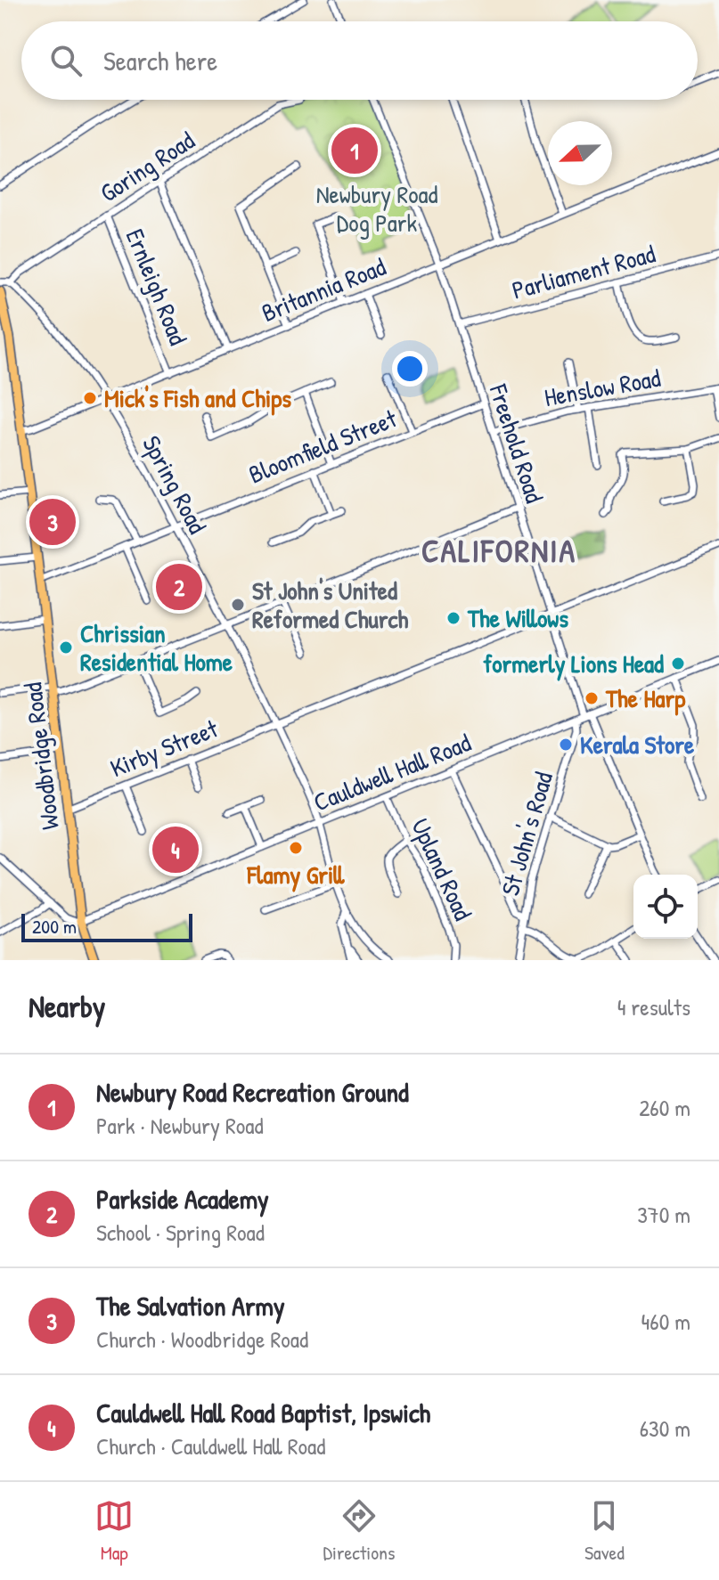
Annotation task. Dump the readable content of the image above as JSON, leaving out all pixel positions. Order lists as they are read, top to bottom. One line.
{"streets":{"main road":["Woodbridge Road"],"street":["Goring Road","Parliament Road","Ernleigh Road","Britannia Road","Henslow Road","Freehold Road","Bloomfield Street","Spring Road","Kirby Street","Cauldwell Hall Road","St John's Road","Upland Road"]},"crossings":[["Goring Road","Ernleigh Road"],["Goring Road","Spring Road"],["Parliament Road","Freehold Road"],["Ernleigh Road","Britannia Road"],["Britannia Road","Freehold Road"],["Britannia Road","Spring Road"],["Britannia Road","Woodbridge Road"],["Henslow Road","Freehold Road"],["Freehold Road","Bloomfield Street"],["Freehold Road","Kirby Street"],["Freehold Road","Cauldwell Hall Road"],["Bloomfield Street","Spring Road"],["Bloomfield Street","Woodbridge Road"],["Spring Road","Kirby Street"],["Spring Road","Cauldwell Hall Road"],["Kirby Street","Woodbridge Road"],["Woodbridge Road","Cauldwell Hall Road"],["Cauldwell Hall Road","St John's Road"],["Cauldwell Hall Road","Upland Road"]],"districts":["CALIFORNIA"],"parks":["Newbury Road Dog Park"],"places":["Mick's Fish and Chips","St John's United Reformed Church","The Willows","Chrissian Residential Home","formerly Lions Head","The Harp","Kerala Store","Flamy Grill"],"scale_bar":"200 m","north":"left","page":{"search":"Search here","pins":["1","3","2","4"],"scale":"200 m","heading":["Nearby","4 results"],"list":[{"mark":"1","name":"Newbury Road Recreation Ground","note":"Park · Newbury Road","value":"260 m"},{"mark":"2","name":"Parkside Academy","note":"School · Spring Road","value":"370 m"},{"mark":"3","name":"The Salvation Army","note":"Church · Woodbridge Road","value":"460 m"},{"mark":"4","name":"Cauldwell Hall Road Baptist, Ipswich","note":"Church · Cauldwell Hall Road","value":"630 m"}],"nav":["Map","Directions","Saved"]}}
